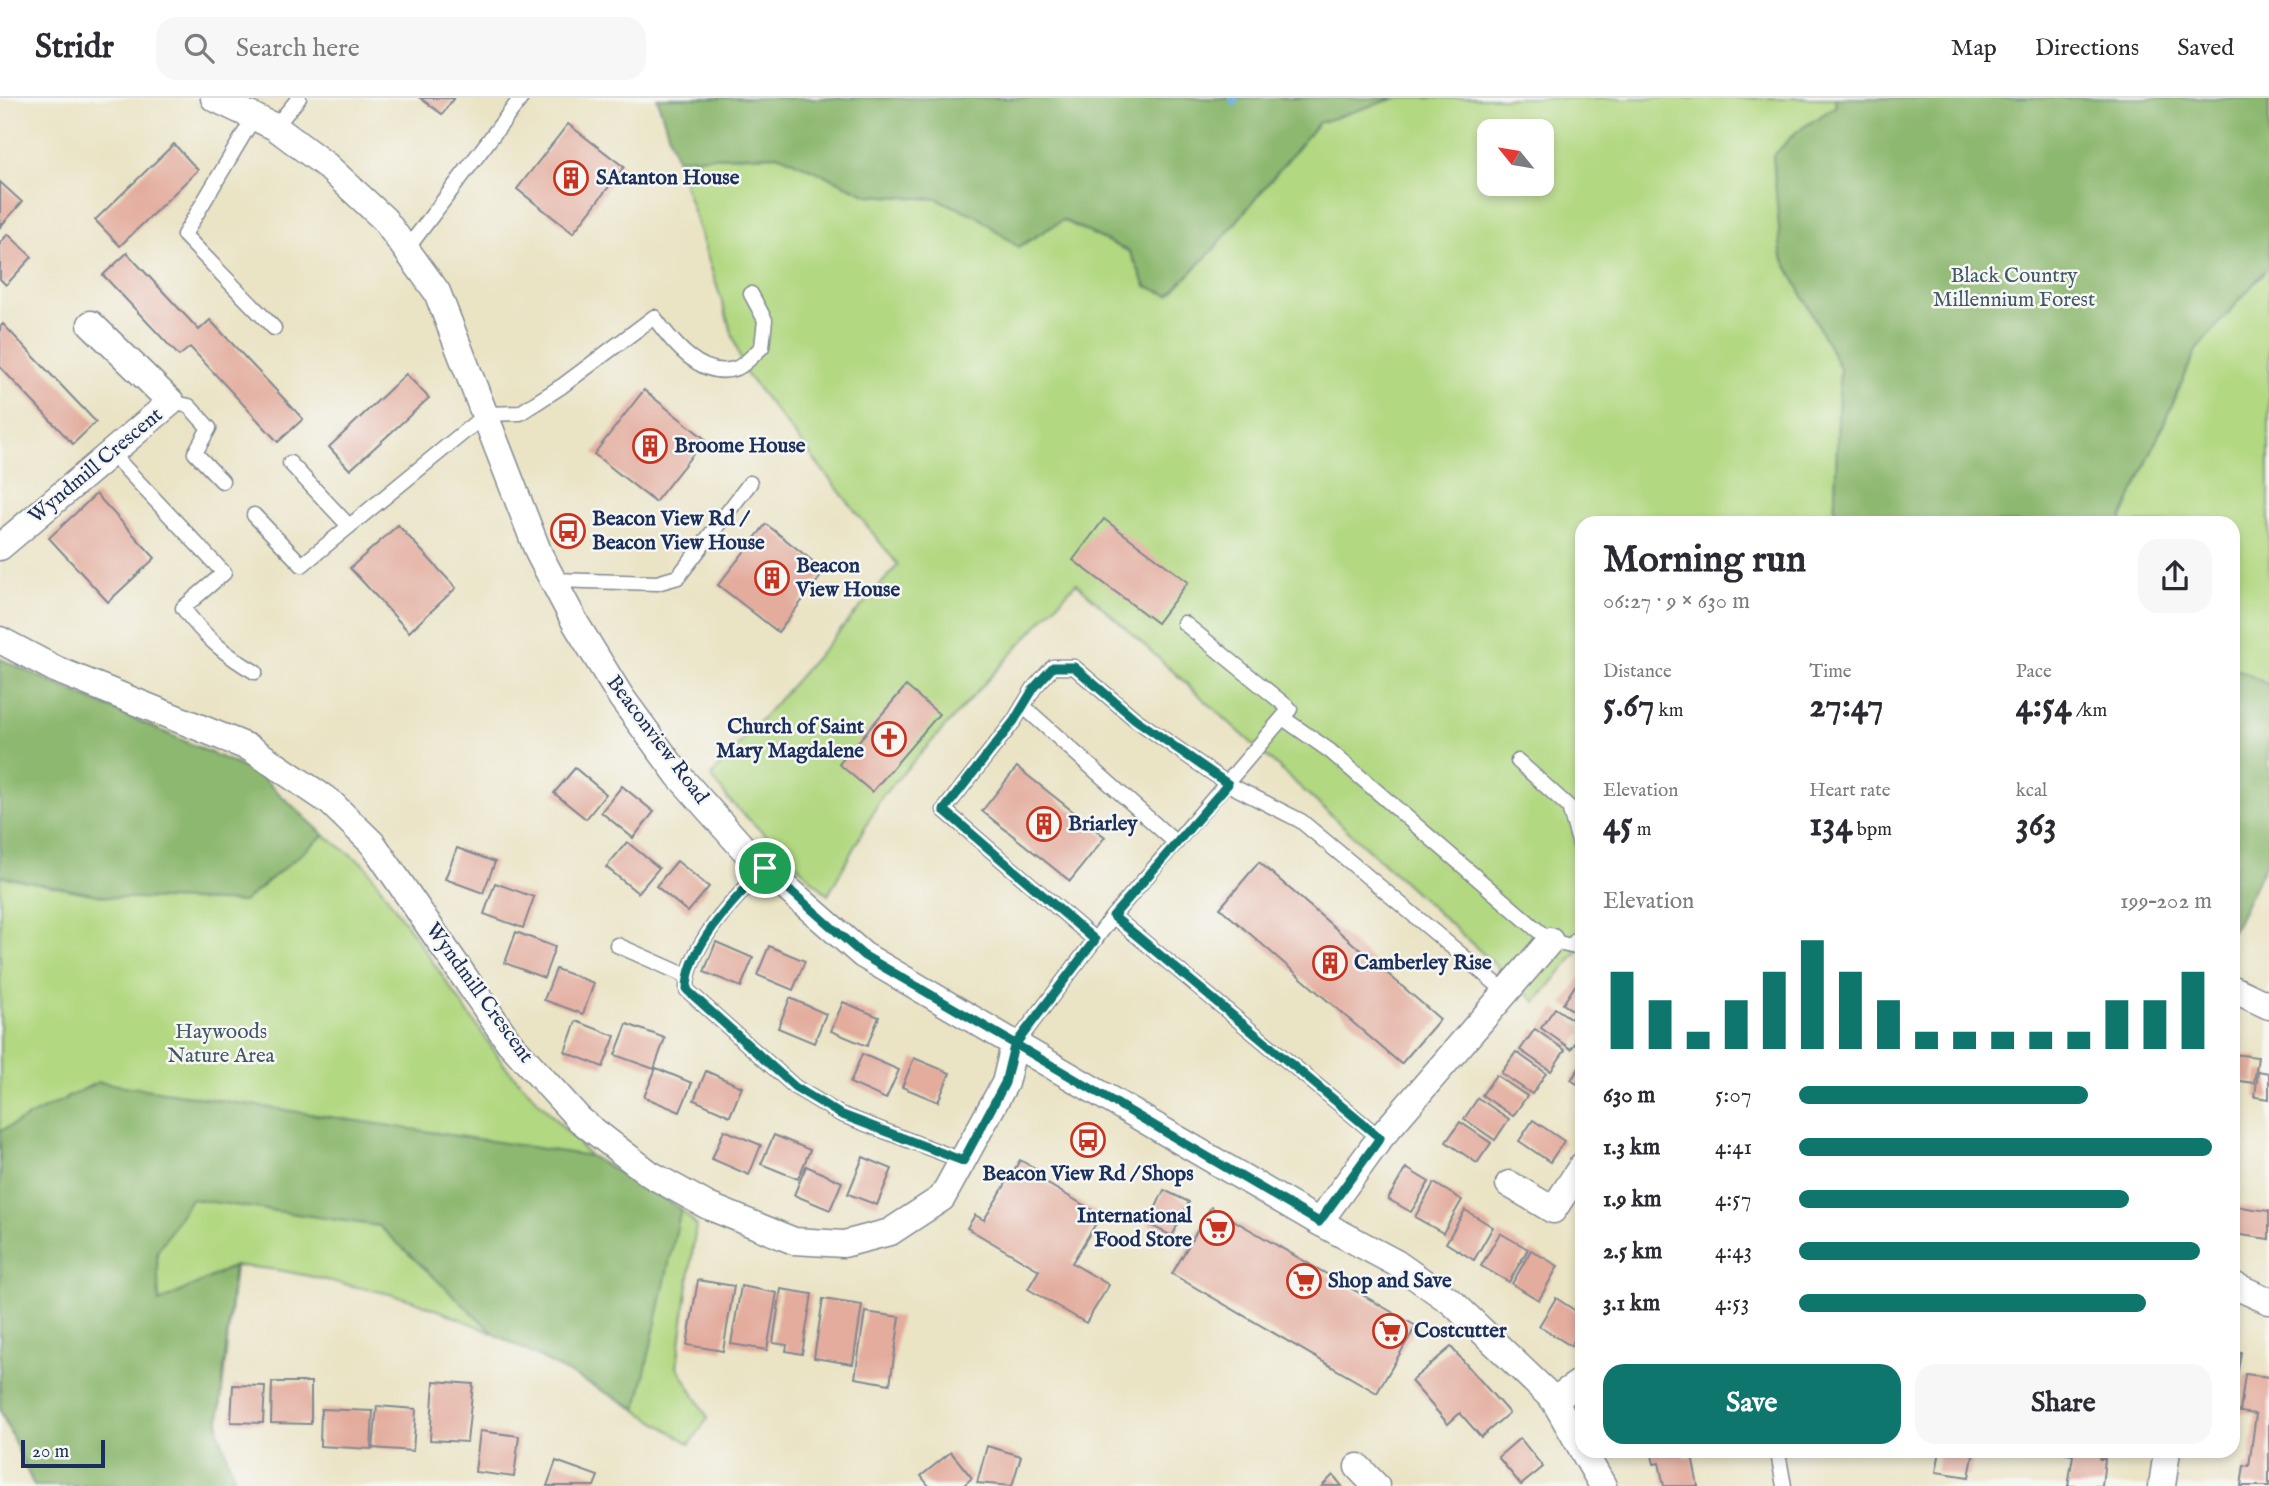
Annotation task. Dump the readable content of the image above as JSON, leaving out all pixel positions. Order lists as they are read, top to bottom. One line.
{"streets":{"street":["Wyndmill Crescent","Beaconview Road"]},"crossings":[["Wyndmill Crescent","Beaconview Road"]],"parks":["Black Country Millennium Forest","Haywoods Nature Area"],"places":{"building":["SAtanton House","Broome House","Beacon View House","Briarley","Camberley Rise"],"bus stop":["Beacon View Rd / Beacon View House","Beacon View Rd / Shops"],"church":["Church of Saint Mary Magdalene"],"supermarket":["International Food Store","Shop and Save","Costcutter"]},"scale_bar":"20 m","north":"top left","page":{"header":"Stridr","search":"Search here","nav":["Map","Directions","Saved"],"heading":["Morning run","06:27 · 9 × 630 m"],"stats":[["Distance","5.67 km"],["Time","27:47"],["Pace","4:54 /km"],["Elevation","45 m"],["Heart rate","134 bpm"],["kcal","363"]],"chart":["Elevation","199–202 m"],"list":[{"name":"630 m","note":"5:07"},{"name":"1.3 km","note":"4:41"},{"name":"1.9 km","note":"4:57"},{"name":"2.5 km","note":"4:43"},{"name":"3.1 km","note":"4:53"}],"buttons":["Save","Share"],"scale":"20 m"}}
